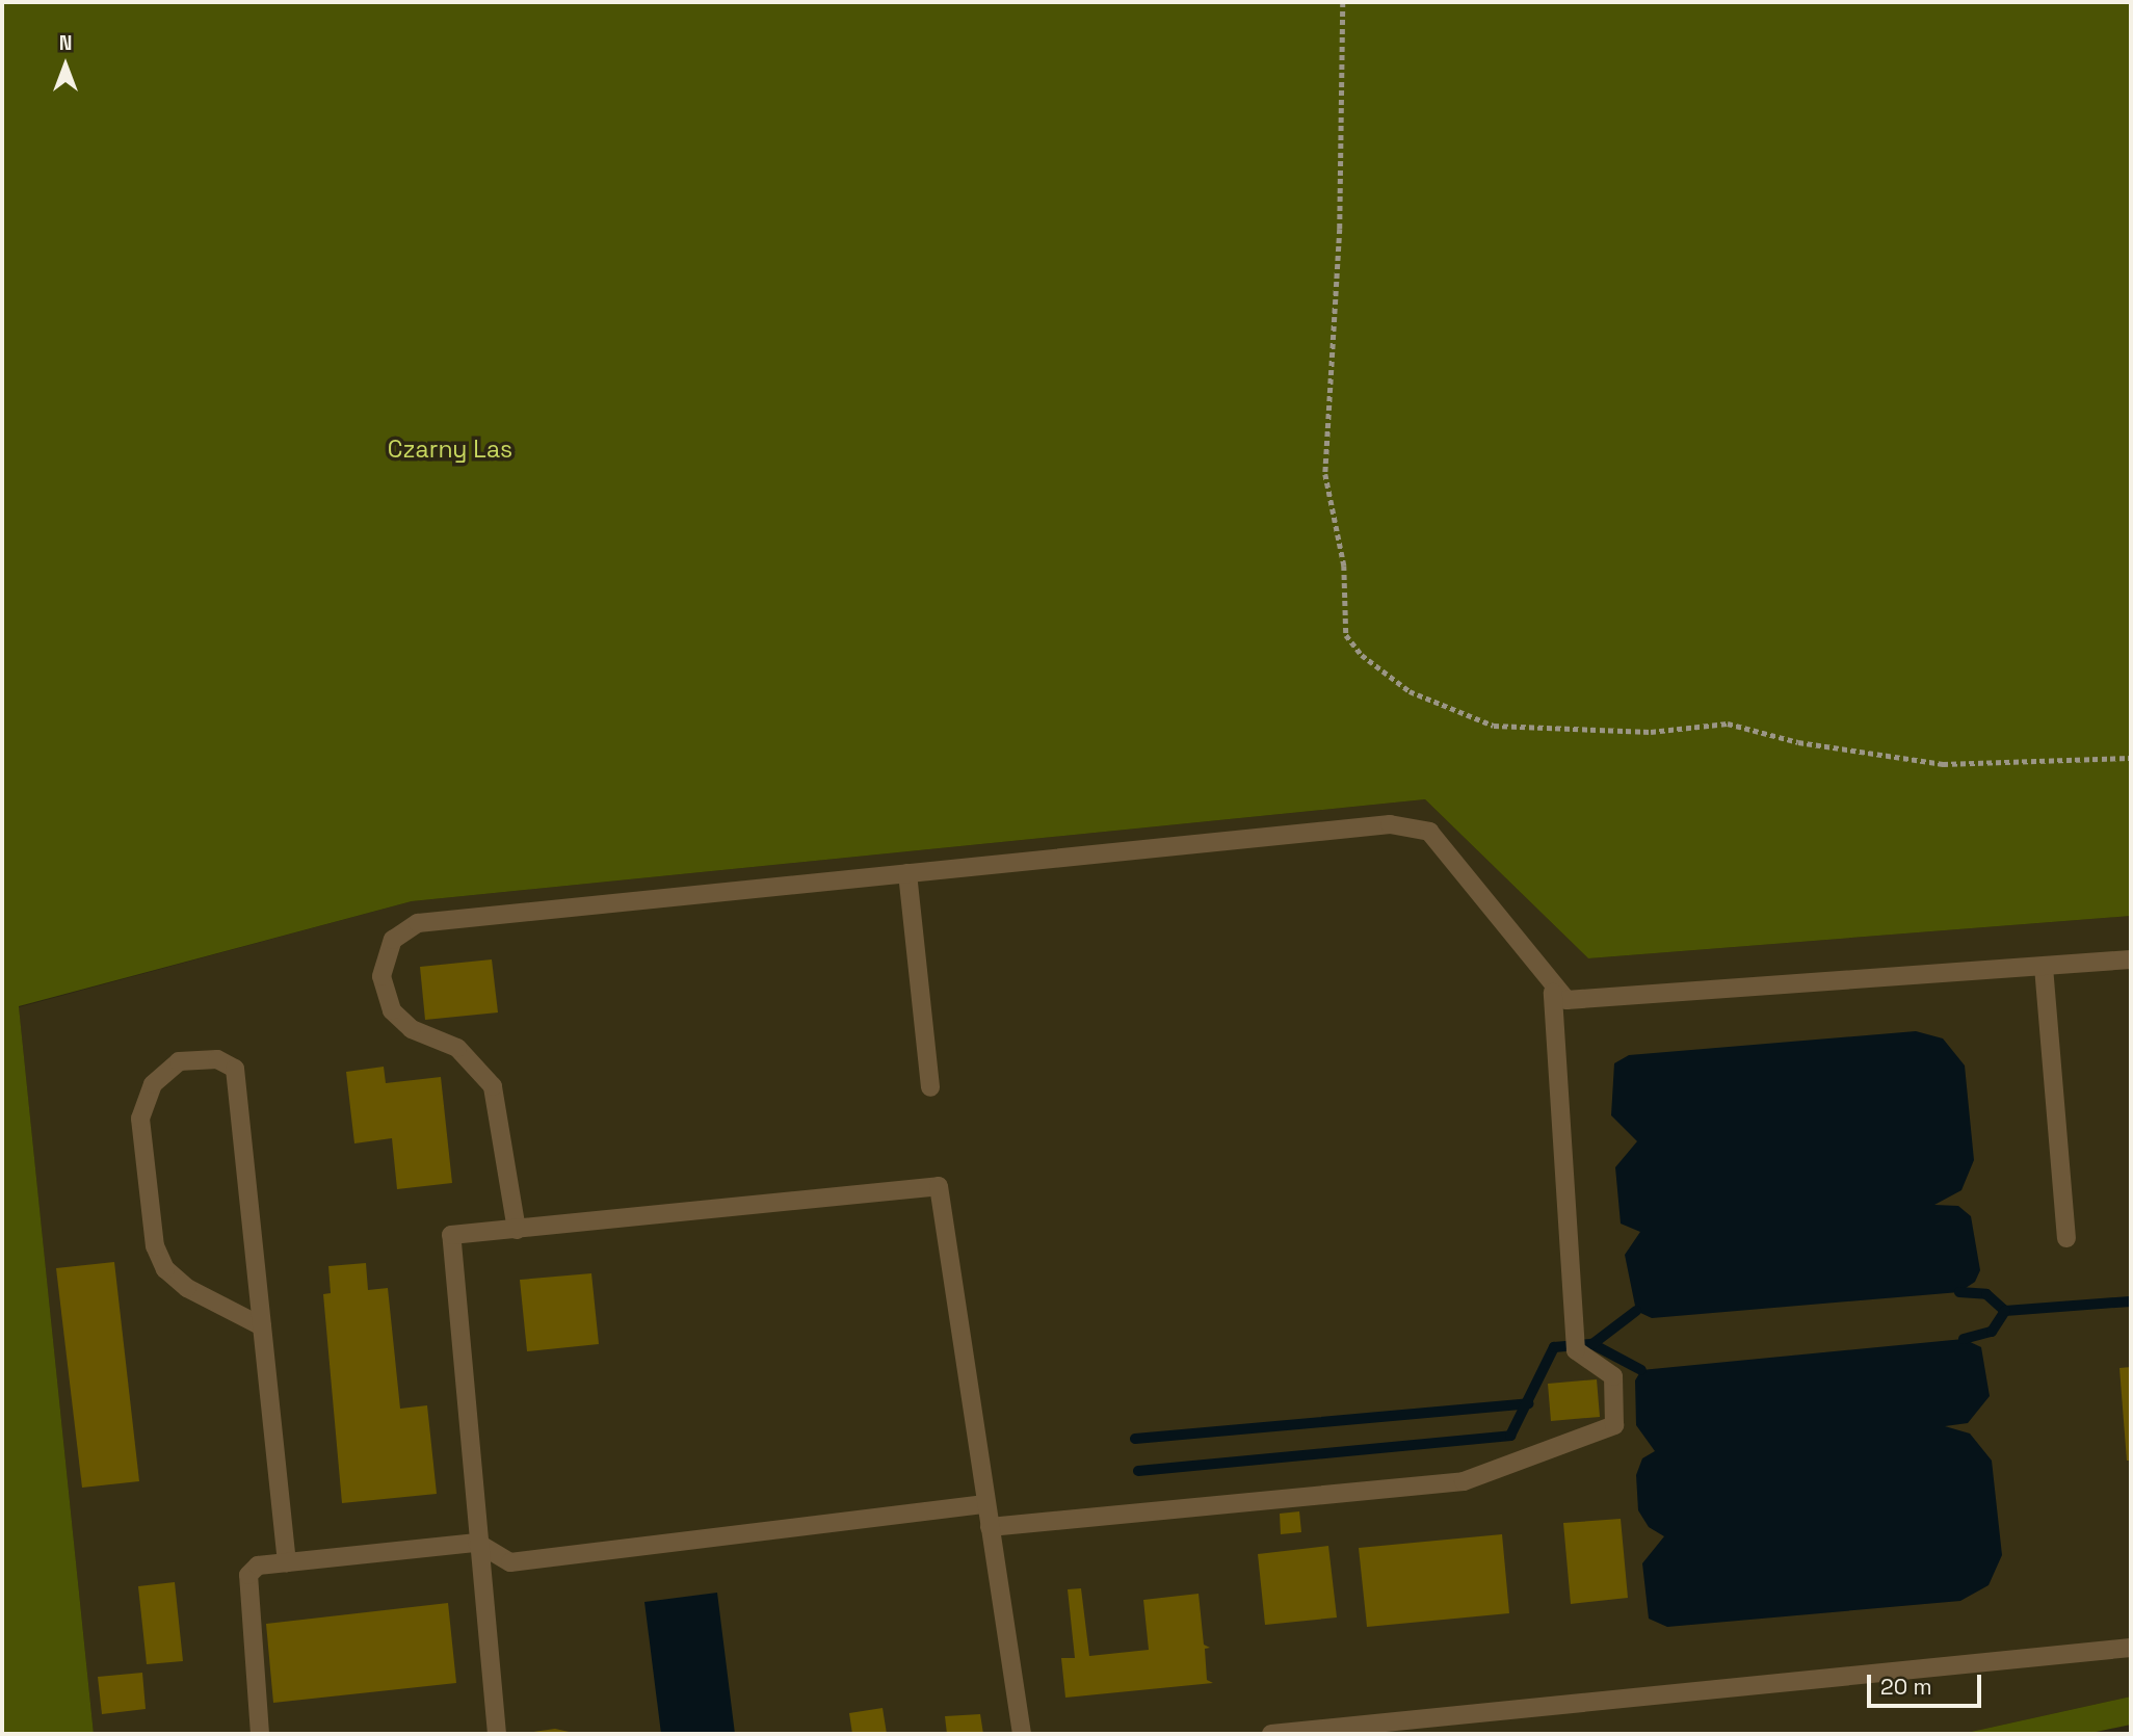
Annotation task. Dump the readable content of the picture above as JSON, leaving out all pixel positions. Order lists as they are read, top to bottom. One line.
{"parks":["Czarny Las"],"scale_bar":"20 m","north":"top"}
